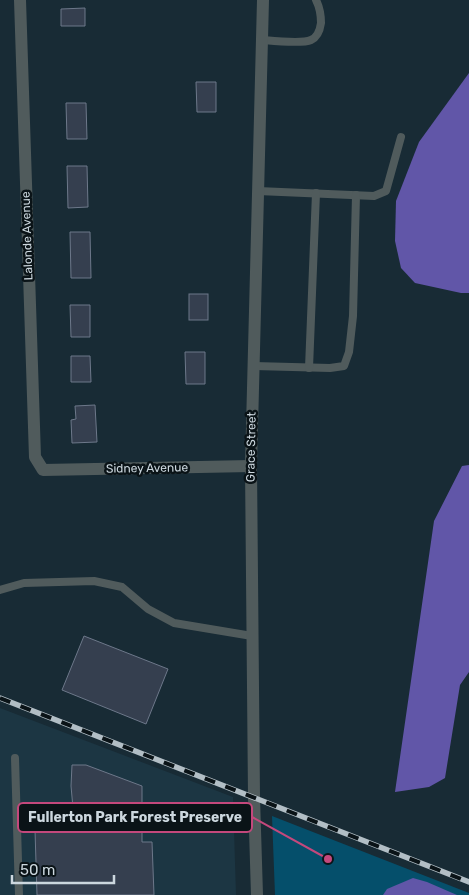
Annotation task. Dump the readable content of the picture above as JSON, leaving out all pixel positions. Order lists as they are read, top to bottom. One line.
{"streets":{"street":["Lalonde Avenue","Grace Street","Sidney Avenue"]},"crossings":[["Lalonde Avenue","Sidney Avenue"],["Grace Street","Sidney Avenue"]],"places":["Fullerton Park Forest Preserve"],"scale_bar":"50 m"}
